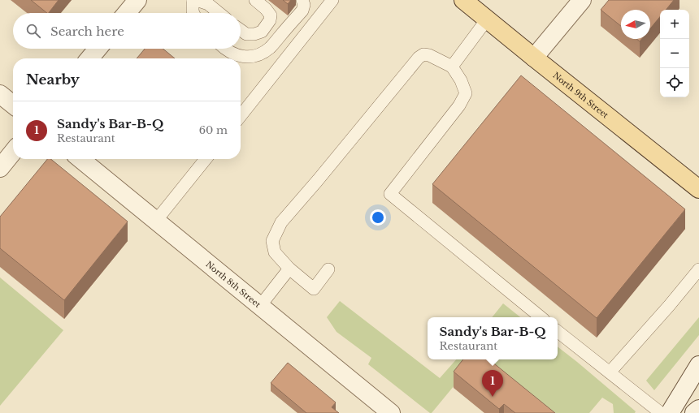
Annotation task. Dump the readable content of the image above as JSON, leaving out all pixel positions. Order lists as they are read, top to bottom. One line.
{"streets":{"main road":["North 9th Street"],"street":["North 8th Street"]},"north":"left","page":{"map_buttons":["+","−"],"search":"Search here","heading":"Nearby","list":[{"mark":"1","name":"Sandy's Bar-B-Q","note":"Restaurant","value":"60 m"}],"popup":["Sandy's Bar-B-Q","Restaurant"],"pins":"1"}}
